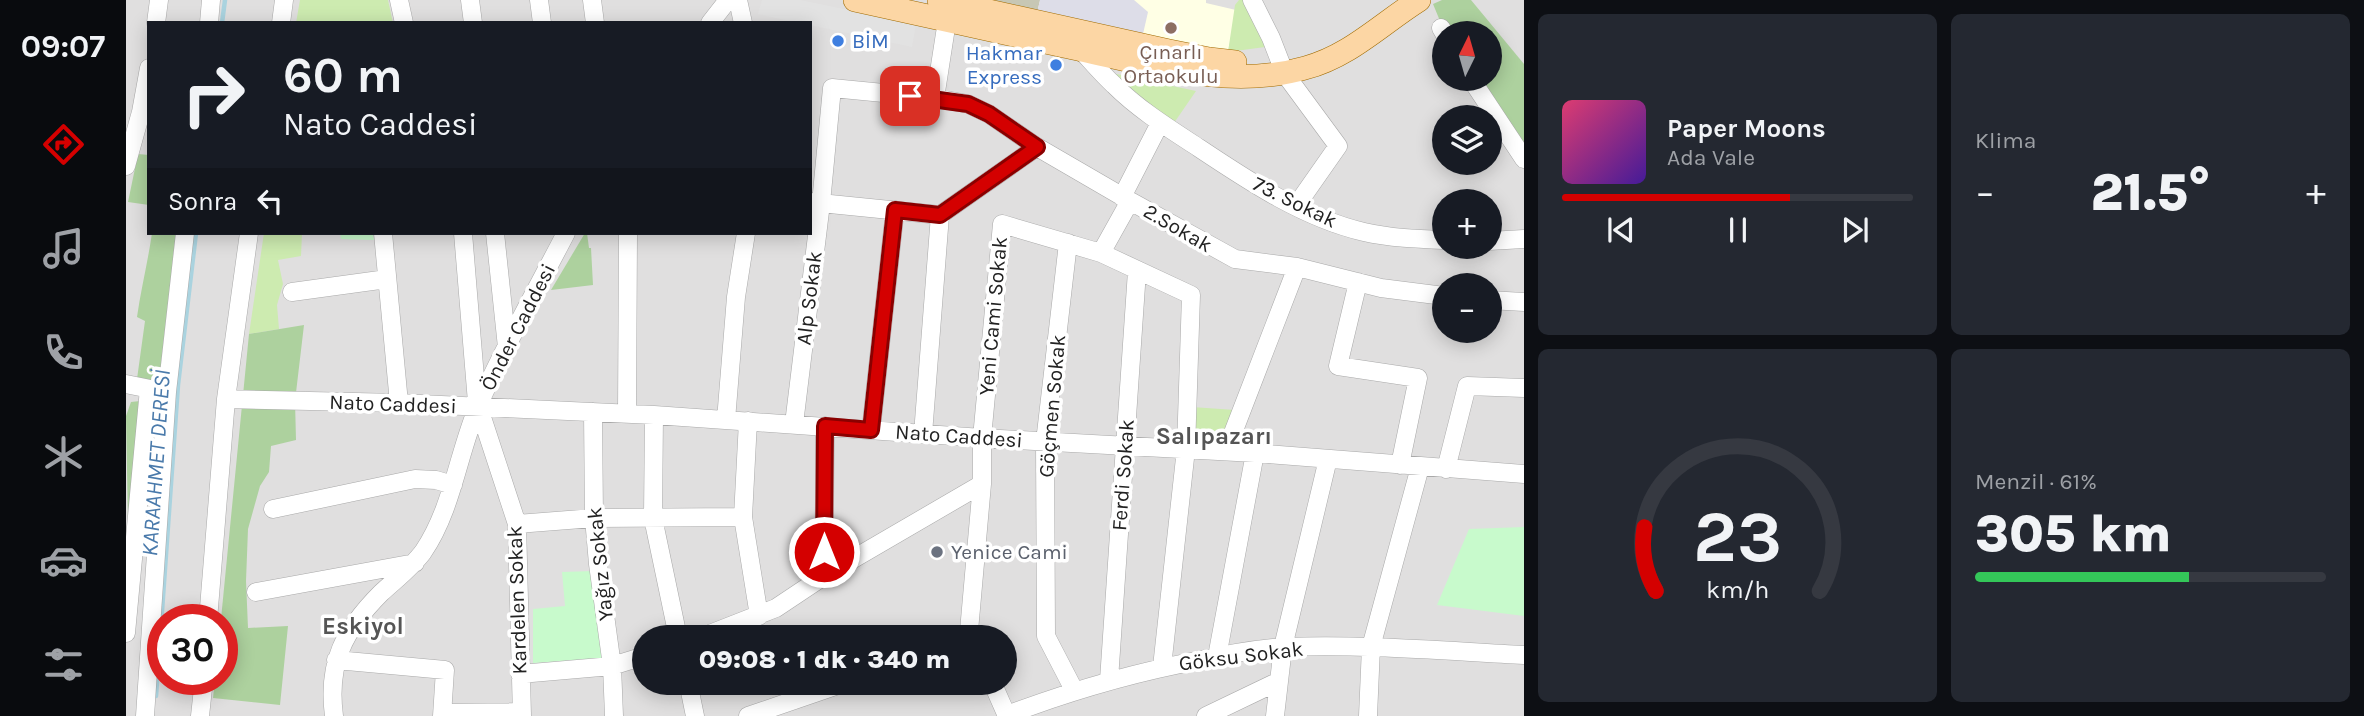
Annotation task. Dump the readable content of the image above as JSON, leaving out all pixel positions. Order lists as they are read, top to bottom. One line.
{"streets":{"street":["73. Sokak","2.Sokak","Alp Sokak","Yeni Cami Sokak","Önder Caddesi","Nato Caddesi","Göçmen Sokak","Ferdi Sokak","Yağız Sokak","Kardelen Sokak","Göksu Sokak"]},"crossings":[["2.Sokak","Alp Sokak"],["Alp Sokak","Nato Caddesi"],["Yeni Cami Sokak","Nato Caddesi"],["Yeni Cami Sokak","Göçmen Sokak"],["Yeni Cami Sokak","Ferdi Sokak"],["Önder Caddesi","Nato Caddesi"],["Önder Caddesi","Kardelen Sokak"],["Nato Caddesi","Göçmen Sokak"],["Nato Caddesi","Ferdi Sokak"],["Nato Caddesi","Yağız Sokak"],["Nato Caddesi","Kardelen Sokak"],["Göçmen Sokak","Göksu Sokak"],["Ferdi Sokak","Göksu Sokak"]],"districts":["Salıpazarı","Eskiyol"],"water":["KARAAHMET DERESİ"],"places":["Çınarlı Ortaokulu","BİM","Hakmar Express","Yenice Cami"],"north":"top","page":{"tabs":"09:07","tile":["Klima",["Menzil · 61%","305 km"]],"map_buttons":["+","−"],"turn":["60 m","Nato Caddesi"],"song":["Paper Moons","Ada Vale"],"heat":["−","21.5°","+"],"then":"Sonra","limit":"30","trip":"09:08 · 1 dk · 340 m","gauge":["23","km/h"]}}
